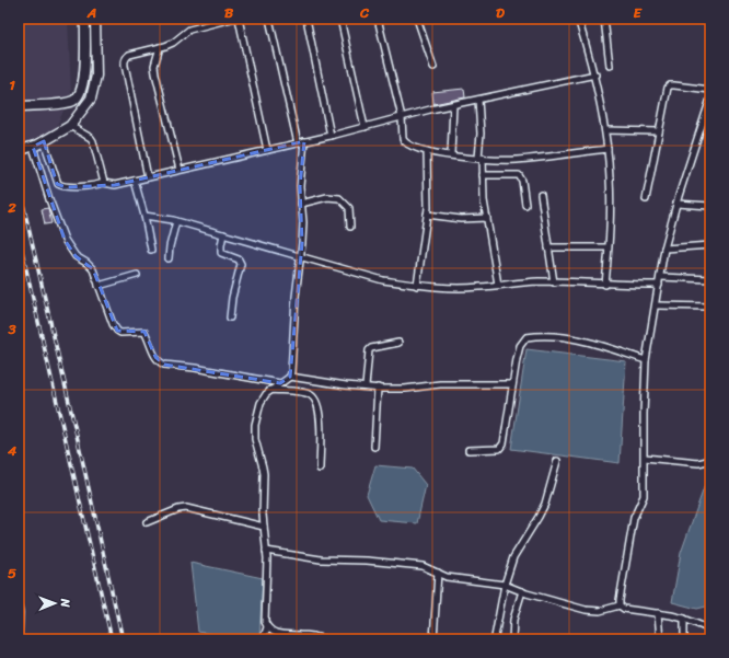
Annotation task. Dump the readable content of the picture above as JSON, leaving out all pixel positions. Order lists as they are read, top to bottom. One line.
{"north":"right","grid":{"columns":["A","B","C","D","E"],"rows":["1","2","3","4","5"]}}
